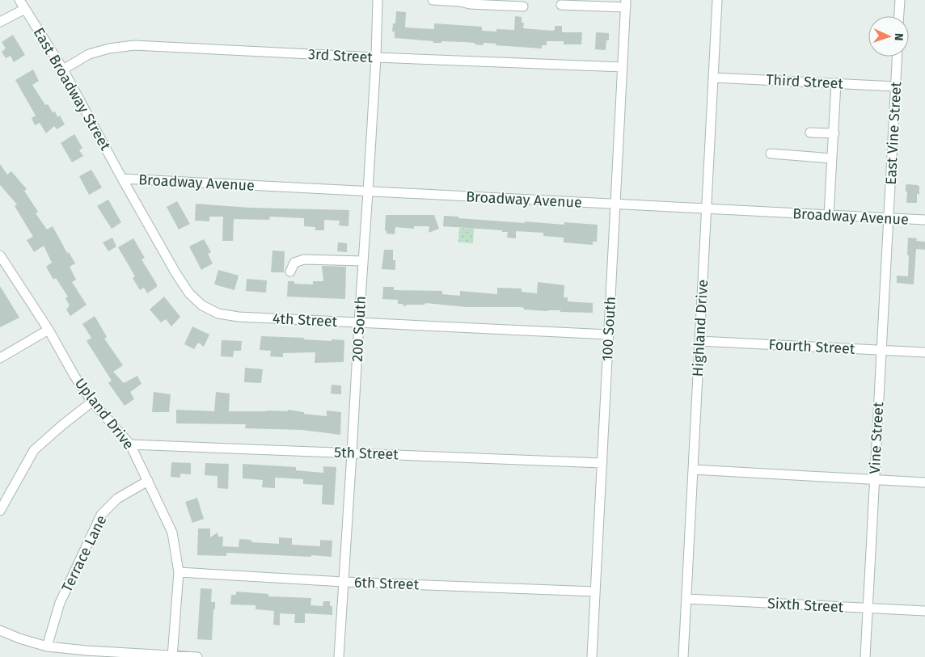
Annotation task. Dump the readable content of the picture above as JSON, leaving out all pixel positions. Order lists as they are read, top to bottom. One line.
{"streets":{"street":["3rd Street","Third Street","East Broadway Street","East Vine Street","Broadway Avenue","4th Street","Highland Drive","200 South","100 South","Fourth Street","Upland Drive","Vine Street","5th Street","Terrace Lane","6th Street","Sixth Street"]},"crossings":[["3rd Street","East Broadway Street"],["3rd Street","200 South"],["3rd Street","100 South"],["Third Street","East Vine Street"],["Third Street","Highland Drive"],["East Broadway Street","Broadway Avenue"],["East Broadway Street","4th Street"],["East Vine Street","Broadway Avenue"],["East Vine Street","Vine Street"],["Broadway Avenue","4th Street"],["Broadway Avenue","Highland Drive"],["Broadway Avenue","200 South"],["Broadway Avenue","100 South"],["Broadway Avenue","Vine Street"],["4th Street","200 South"],["4th Street","100 South"],["Highland Drive","Fourth Street"],["Highland Drive","Sixth Street"],["200 South","5th Street"],["200 South","6th Street"],["100 South","5th Street"],["100 South","6th Street"],["Fourth Street","Vine Street"],["Upland Drive","5th Street"],["Upland Drive","Terrace Lane"],["Upland Drive","6th Street"],["Vine Street","Sixth Street"]],"north":"right"}
